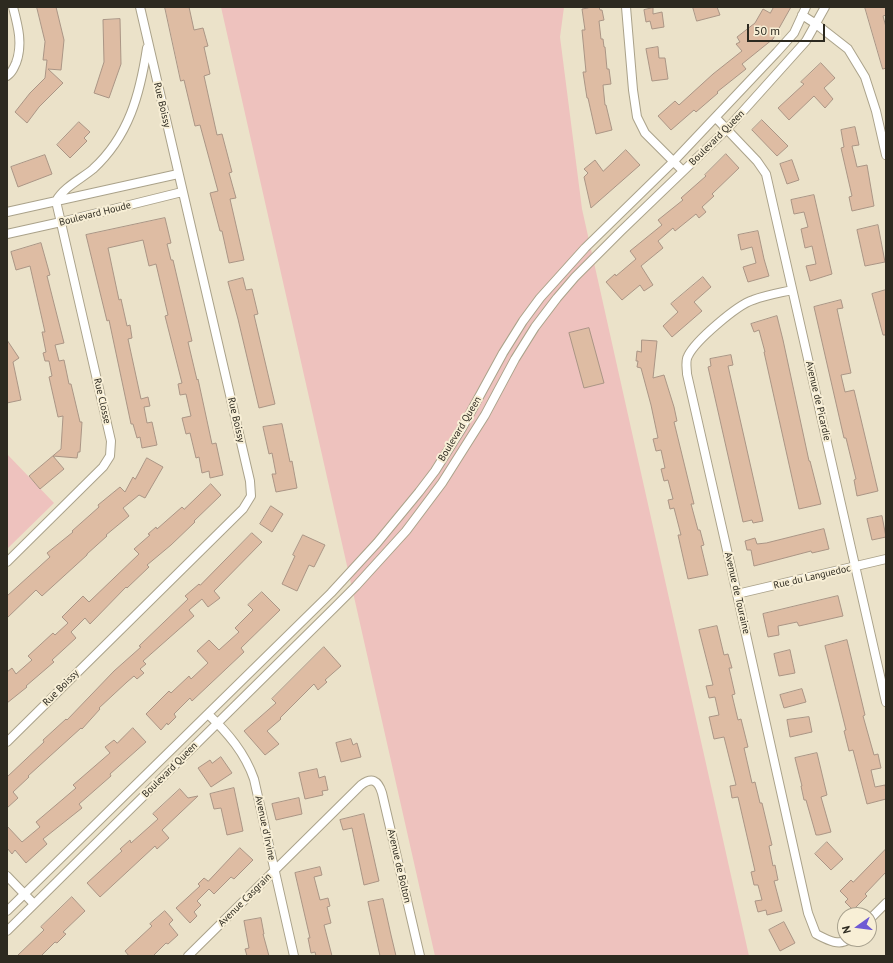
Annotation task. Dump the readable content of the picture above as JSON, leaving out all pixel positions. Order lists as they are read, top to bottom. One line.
{"streets":{"street":["Rue Boissy","Boulevard Queen","Boulevard Houde","Rue Closse","Avenue de Picardie","Rue du Languedoc","Avenue de Touraine","Avenue d'Irvine","Avenue de Bolton","Avenue Casgrain"]},"crossings":[["Rue Boissy","Boulevard Houde"],["Boulevard Queen","Avenue de Picardie"],["Boulevard Queen","Avenue d'Irvine"],["Boulevard Houde","Rue Closse"],["Avenue de Picardie","Rue du Languedoc"],["Avenue de Picardie","Avenue de Touraine"],["Rue du Languedoc","Avenue de Touraine"],["Avenue d'Irvine","Avenue Casgrain"],["Avenue de Bolton","Avenue Casgrain"]],"scale_bar":"50 m","north":"left"}
